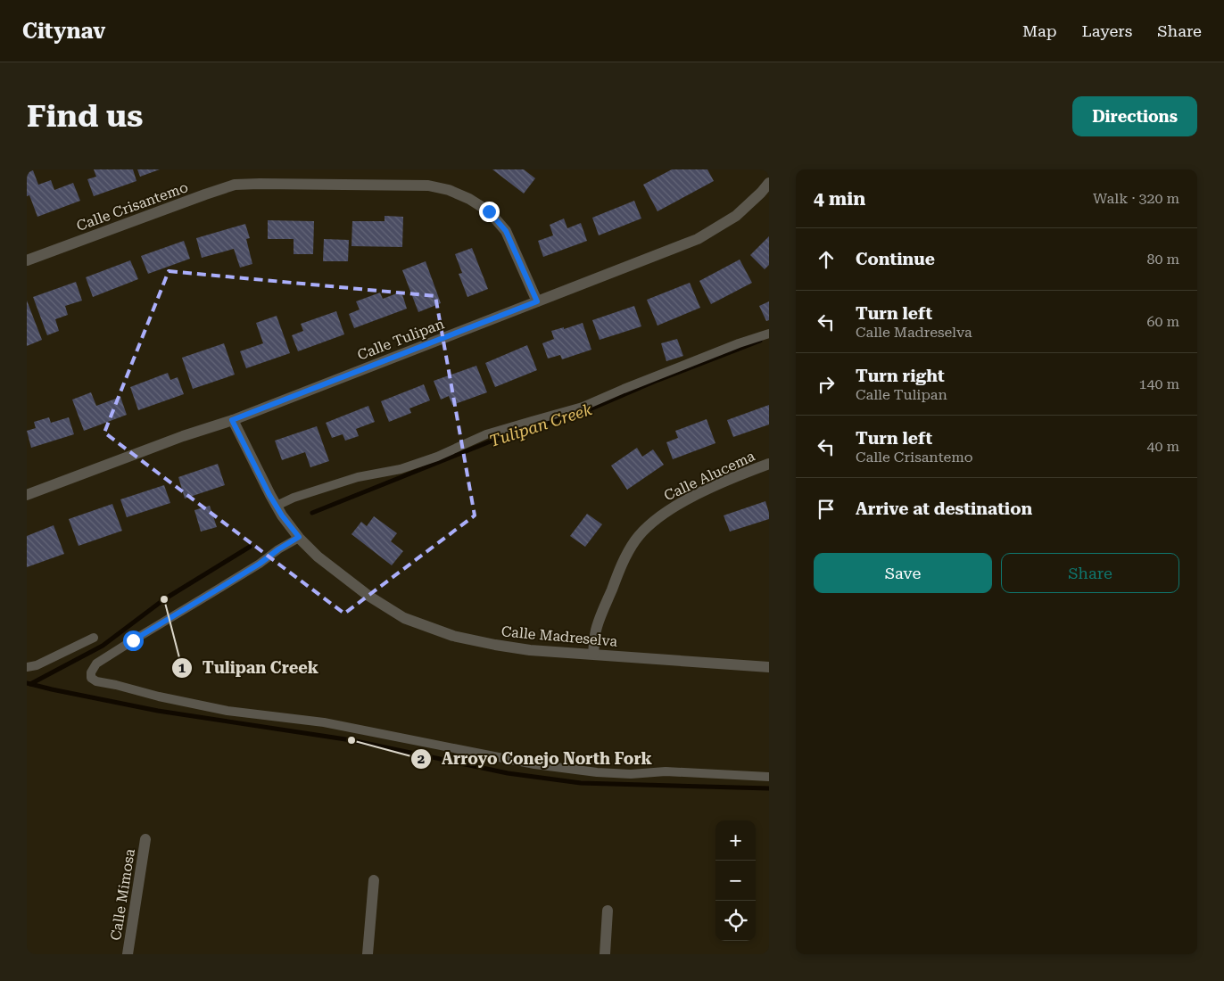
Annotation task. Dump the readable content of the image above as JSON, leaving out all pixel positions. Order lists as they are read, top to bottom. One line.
{"streets":{"street":["Calle Crisantemo","Calle Tulipan","Calle Alucema","Calle Madreselva","Calle Mimosa"]},"crossings":[["Calle Crisantemo","Calle Tulipan"],["Calle Tulipan","Calle Madreselva"],["Calle Alucema","Calle Madreselva"]],"water":["Tulipan Creek"],"places":["Tulipan Creek","Arroyo Conejo North Fork"],"page":{"header":"Citynav","nav":["Map","Layers","Share"],"buttons":["Directions",["Save","Share"]],"title":"Find us","heading":["4 min","Walk · 320 m"],"list":[["Continue","80 m"],["Turn left","Calle Madreselva","60 m"],["Turn right","Calle Tulipan","140 m"],["Turn left","Calle Crisantemo","40 m"],"Arrive at destination"],"map_buttons":["+","−"]}}
